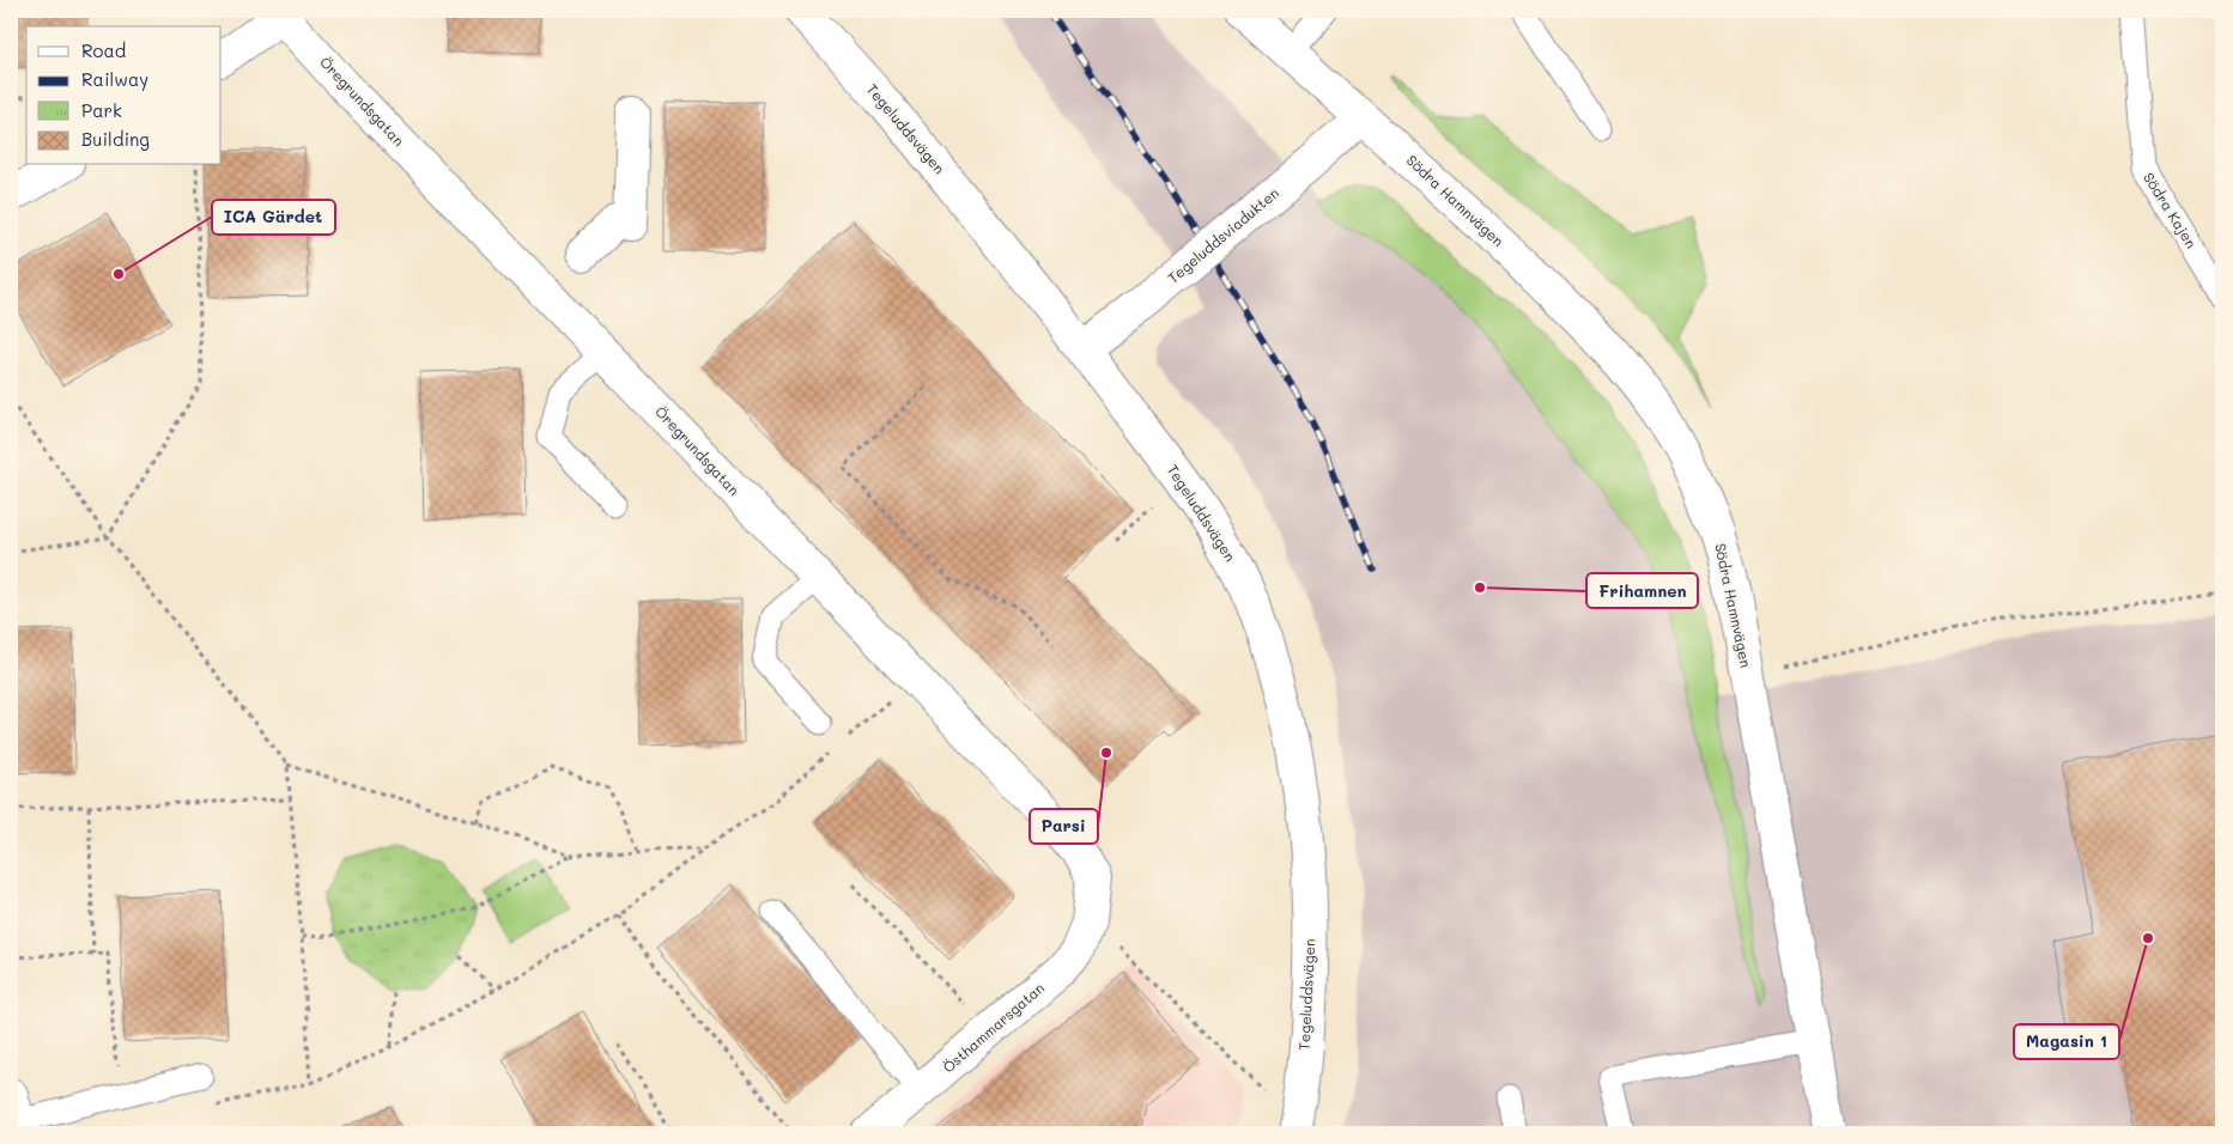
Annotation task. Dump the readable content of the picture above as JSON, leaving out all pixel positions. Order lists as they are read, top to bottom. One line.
{"streets":{"street":["Öregrundsgatan","Tegeluddsvägen","Södra Hamnvägen","Tegeluddsviadukten","Östhammarsgatan"],"lane":["Södra Kajen"]},"crossings":[["Öregrundsgatan","Östhammarsgatan"],["Tegeluddsvägen","Tegeluddsviadukten"],["Södra Hamnvägen","Tegeluddsviadukten"]],"places":["ICA Gärdet","Frihamnen","Parsi","Magasin 1"],"legend":["Road","Railway","Park","Building"]}
